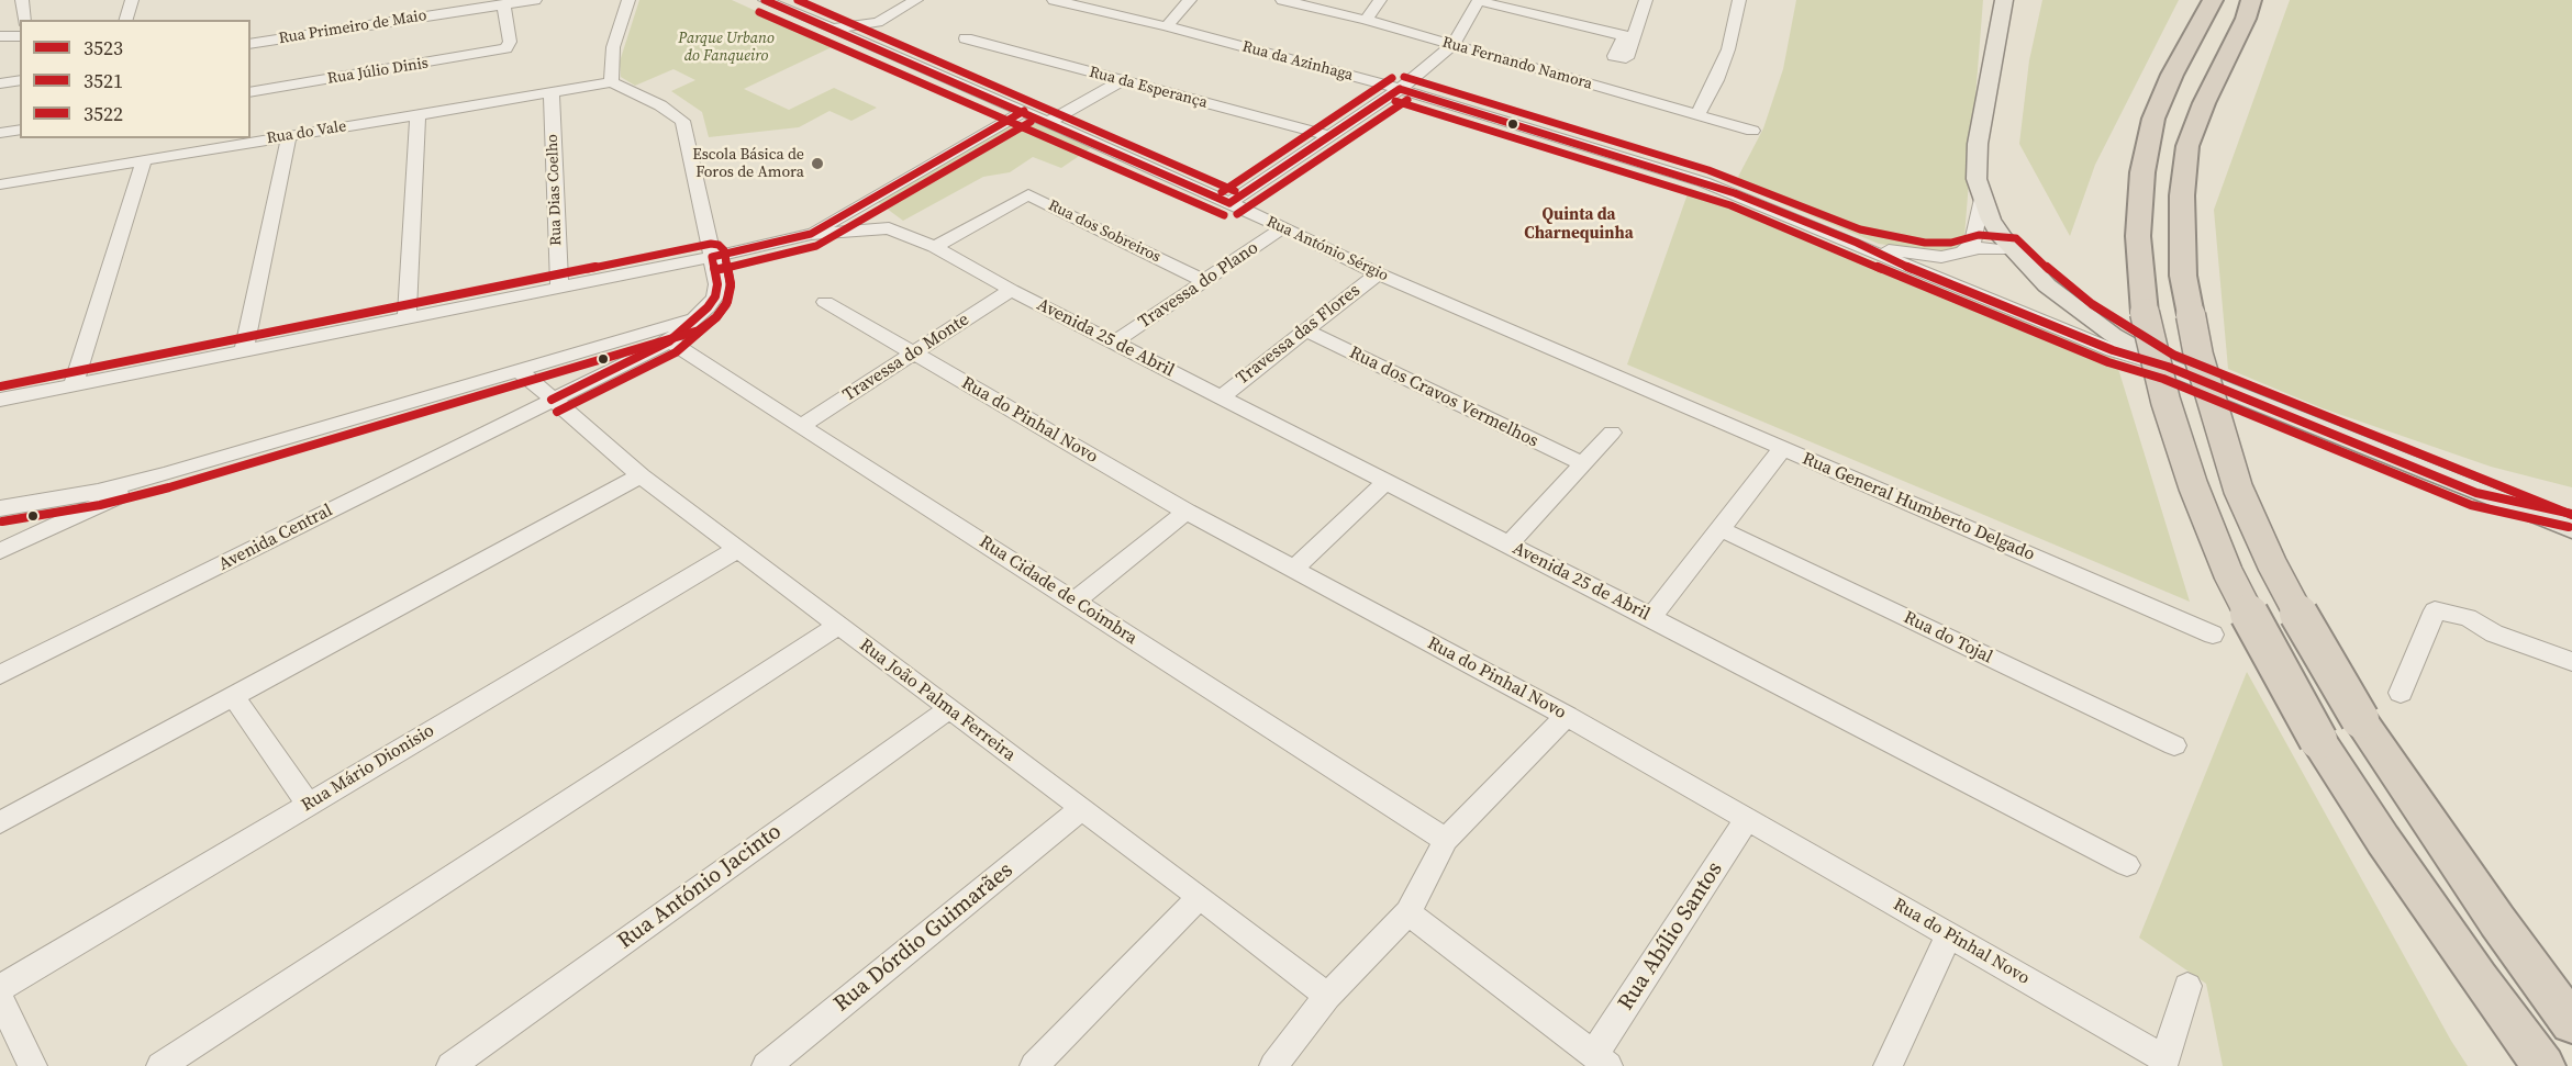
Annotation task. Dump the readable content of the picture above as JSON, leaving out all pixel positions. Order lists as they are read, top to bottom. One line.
{"streets":{"street":["Rua Primeiro de Maio","Rua da Azinhaga","Rua Fernando Namora","Rua Júlio Dinis","Rua da Esperança","Rua do Vale","Rua Dias Coelho","Rua dos Sobreiros","Rua António Sérgio","Travessa do Plano","Travessa das Flores","Avenida 25 de Abril","Travessa do Monte","Rua dos Cravos Vermelhos","Rua do Pinhal Novo","Rua General Humberto Delgado","Avenida Central","Rua Cidade de Coimbra","Rua do Tojal","Rua João Palma Ferreira","Rua Mário Dionisio","Rua António Jacinto","Rua Abílio Santos","Rua Dórdio Guimarães"]},"crossings":[["Rua Primeiro de Maio","Rua Júlio Dinis"],["Rua do Vale","Rua Dias Coelho"],["Rua Dias Coelho","Avenida 25 de Abril"],["Rua dos Sobreiros","Travessa do Plano"],["Rua dos Sobreiros","Avenida 25 de Abril"],["Rua António Sérgio","Travessa do Plano"],["Rua António Sérgio","Travessa das Flores"],["Rua António Sérgio","Rua General Humberto Delgado"],["Travessa do Plano","Avenida 25 de Abril"],["Travessa das Flores","Avenida 25 de Abril"],["Travessa das Flores","Rua dos Cravos Vermelhos"],["Avenida 25 de Abril","Travessa do Monte"],["Avenida 25 de Abril","Rua General Humberto Delgado"],["Travessa do Monte","Rua do Pinhal Novo"],["Travessa do Monte","Rua Cidade de Coimbra"],["Rua do Pinhal Novo","Rua Abílio Santos"],["Rua General Humberto Delgado","Rua do Tojal"],["Avenida Central","Rua Cidade de Coimbra"],["Avenida Central","Rua João Palma Ferreira"],["Rua João Palma Ferreira","Rua Mário Dionisio"],["Rua João Palma Ferreira","Rua António Jacinto"],["Rua João Palma Ferreira","Rua Dórdio Guimarães"]],"districts":["Quinta da Charnequinha"],"parks":["Parque Urbano do Fanqueiro"],"places":["Escola Básica de Foros de Amora"],"lines":["transit line 3523","transit line 3522","transit line 3521"],"legend":["3523","3521","3522"]}
